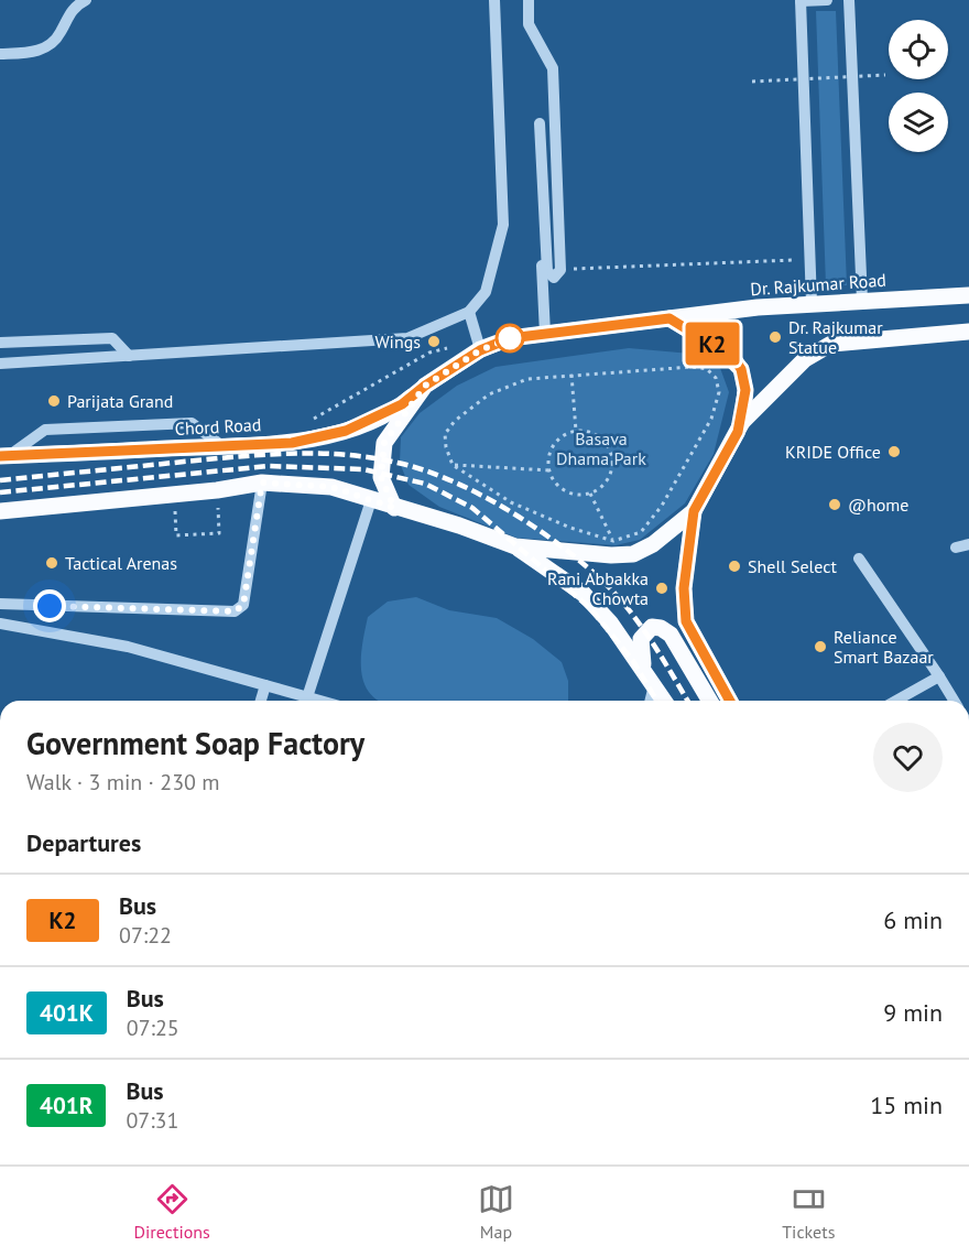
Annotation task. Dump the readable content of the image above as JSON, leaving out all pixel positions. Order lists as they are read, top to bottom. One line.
{"streets":{"main road":["Dr. Rajkumar Road","Chord Road"]},"crossings":[["Dr. Rajkumar Road","Chord Road"]],"parks":["Basava Dhama Park"],"places":["Dr. Rajkumar Statue","Wings","Parijata Grand","KRIDE Office","@home","Tactical Arenas","Shell Select","Rani Abbakka Chowta","Reliance Smart Bazaar"],"lines":["bus line K2"],"page":{"on_map":"K2","heading":[["Government Soap Factory","Walk · 3 min · 230 m"],"Departures"],"list":[{"mark":"K2","name":"Bus","note":"07:22","value":"6 min"},{"mark":"401K","name":"Bus","note":"07:25","value":"9 min"},{"mark":"401R","name":"Bus","note":"07:31","value":"15 min"}],"tabs":["Directions","Map","Tickets"]}}
